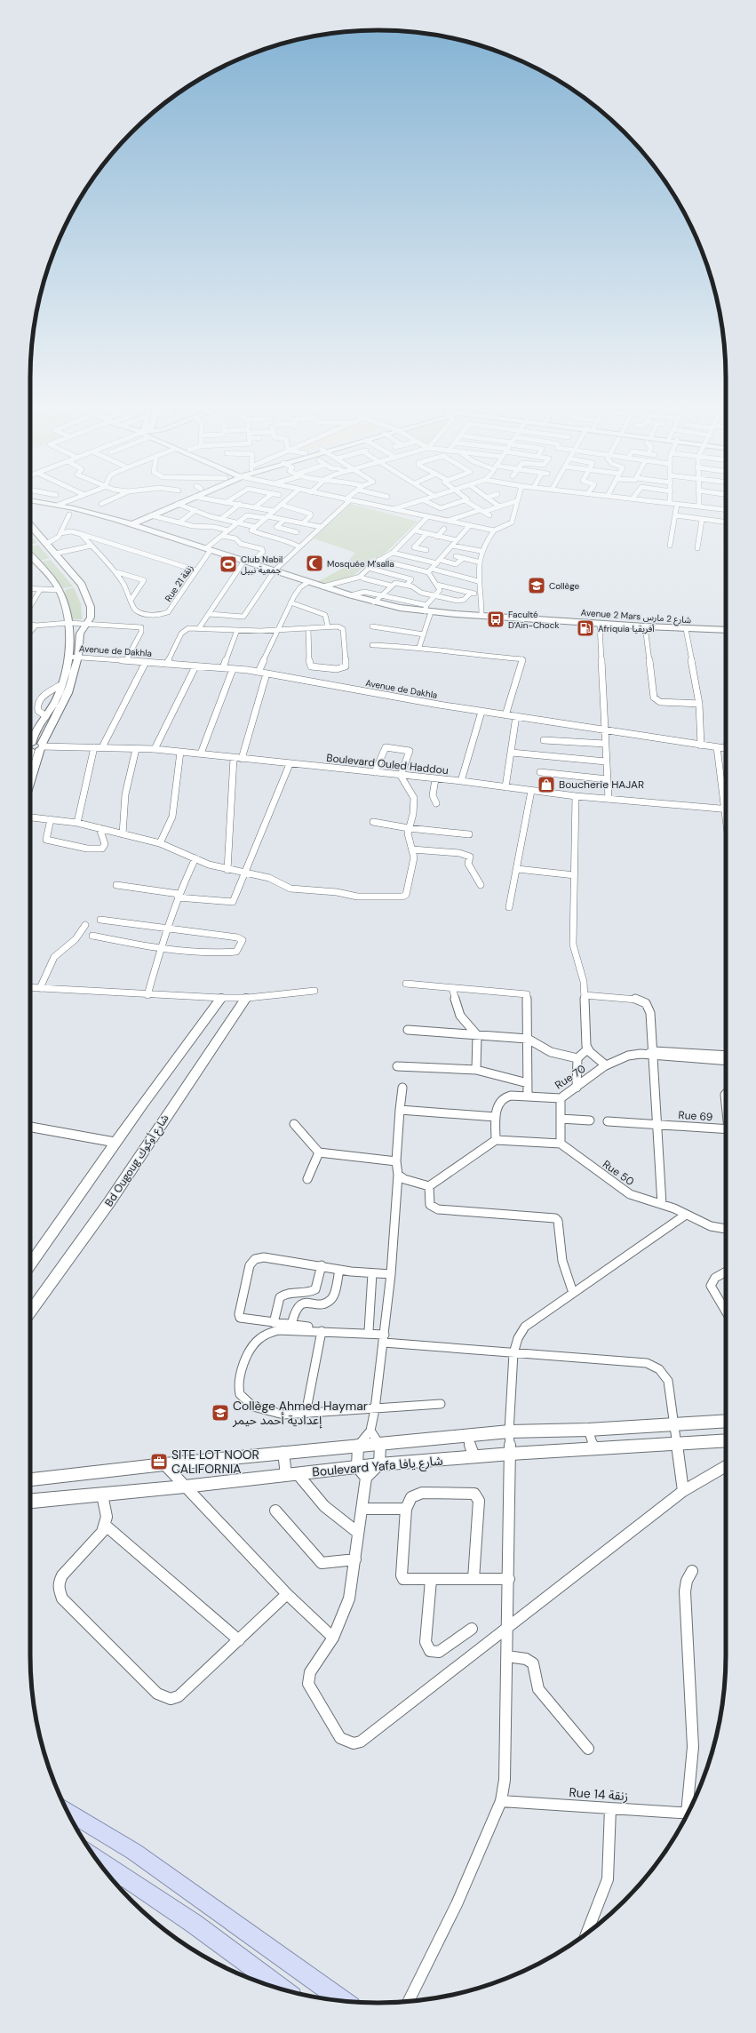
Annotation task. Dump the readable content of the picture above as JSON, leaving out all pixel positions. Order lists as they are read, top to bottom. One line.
{"streets":{"street":["Rue 21 زنقة","Avenue 2 Mars شارع 2 مارس","Avenue de Dakhla","Boulevard Ouled Haddou","Rue 70","Rue 69","Bd Ougoug شارع أوكوك","Rue 50","Boulevard Yafa شارع يافا","Rue 14 زنقة"]},"crossings":[["Rue 21 زنقة","Avenue 2 Mars شارع 2 مارس"]],"places":{"mosque":["Mosquée M'salla"],"sports":["Club Nabil جمعية نبيل"],"school or university":["Collège","Collège Ahmed Haymar إعدادية أحمد حيمر"],"bus stop":["Faculté D'Aïn-Chock"],"fuel station":["Afriquia أفريقيا"],"shop":["Boucherie HAJAR"],"office":["SITE LOT NOOR CALIFORNIA"]}}
